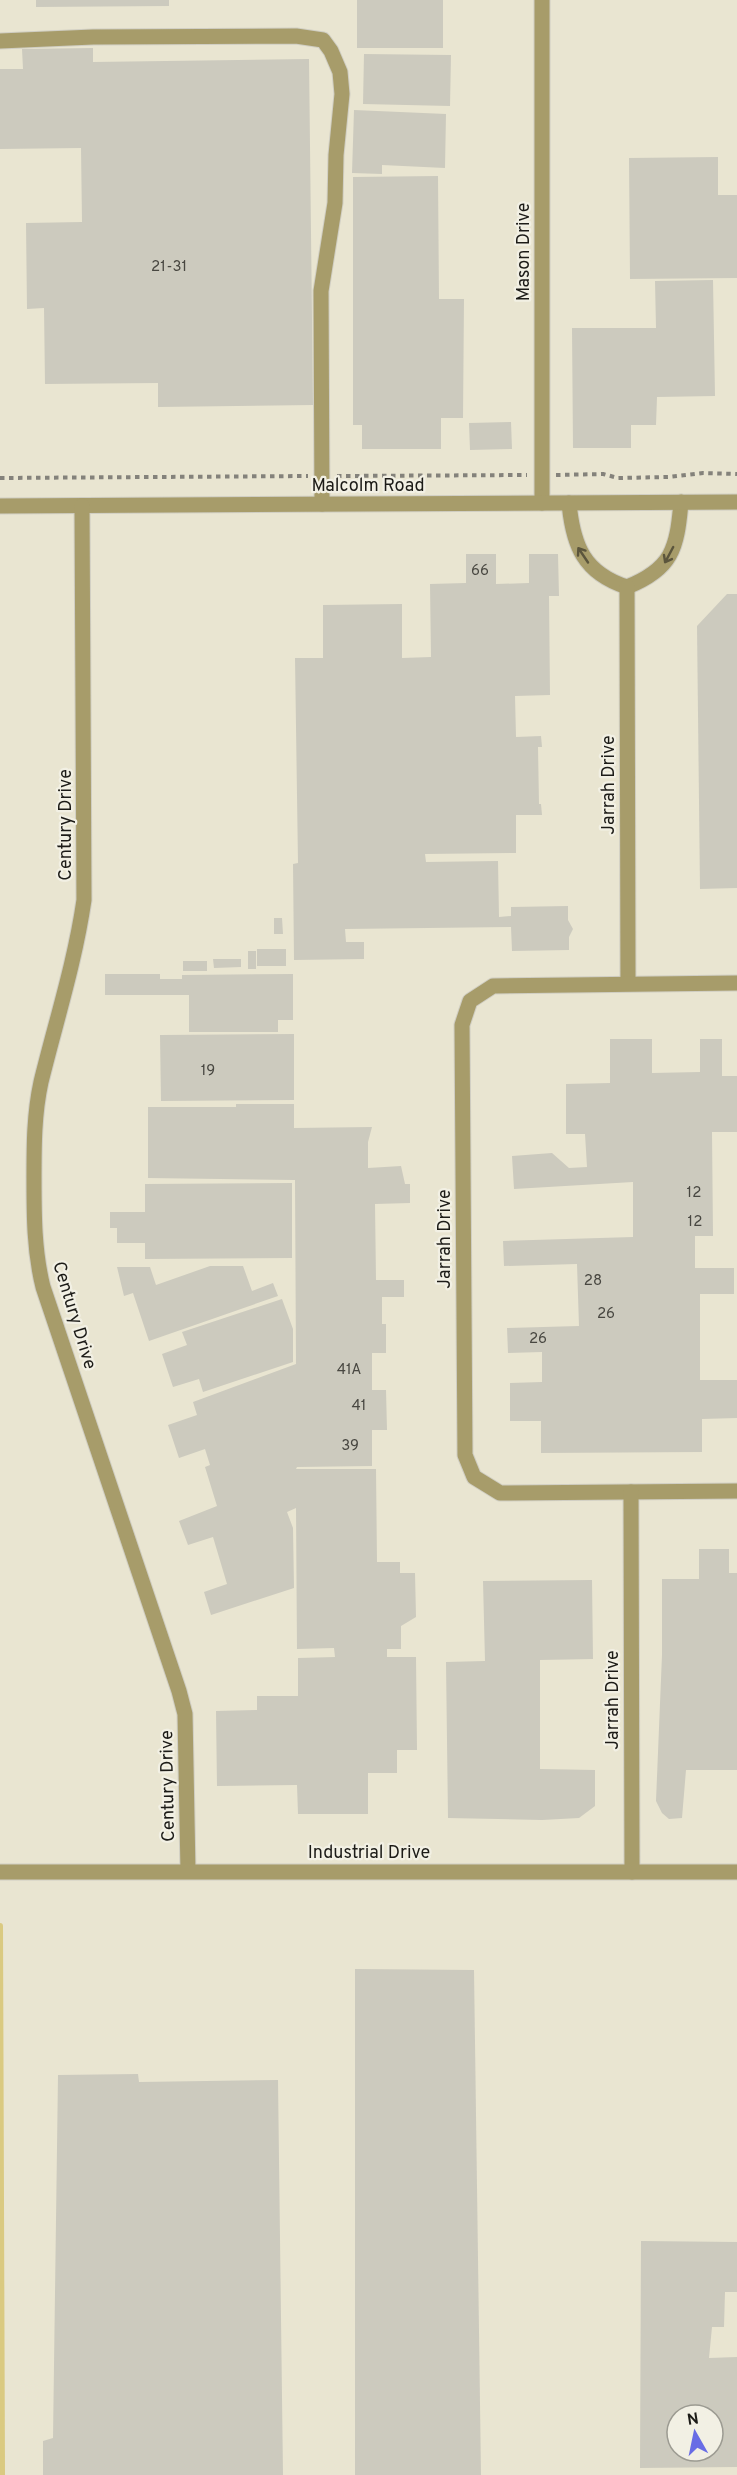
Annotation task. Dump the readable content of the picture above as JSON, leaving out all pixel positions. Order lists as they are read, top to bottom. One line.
{"streets":{"street":["Mason Drive","Malcolm Road","Jarrah Drive","Century Drive","Industrial Drive"]},"crossings":[["Mason Drive","Malcolm Road"],["Malcolm Road","Century Drive"],["Jarrah Drive","Industrial Drive"],["Century Drive","Industrial Drive"]],"house_numbers":["21-31","66","19","12","12","28","26","26","41A","41","39"],"north":"top"}
